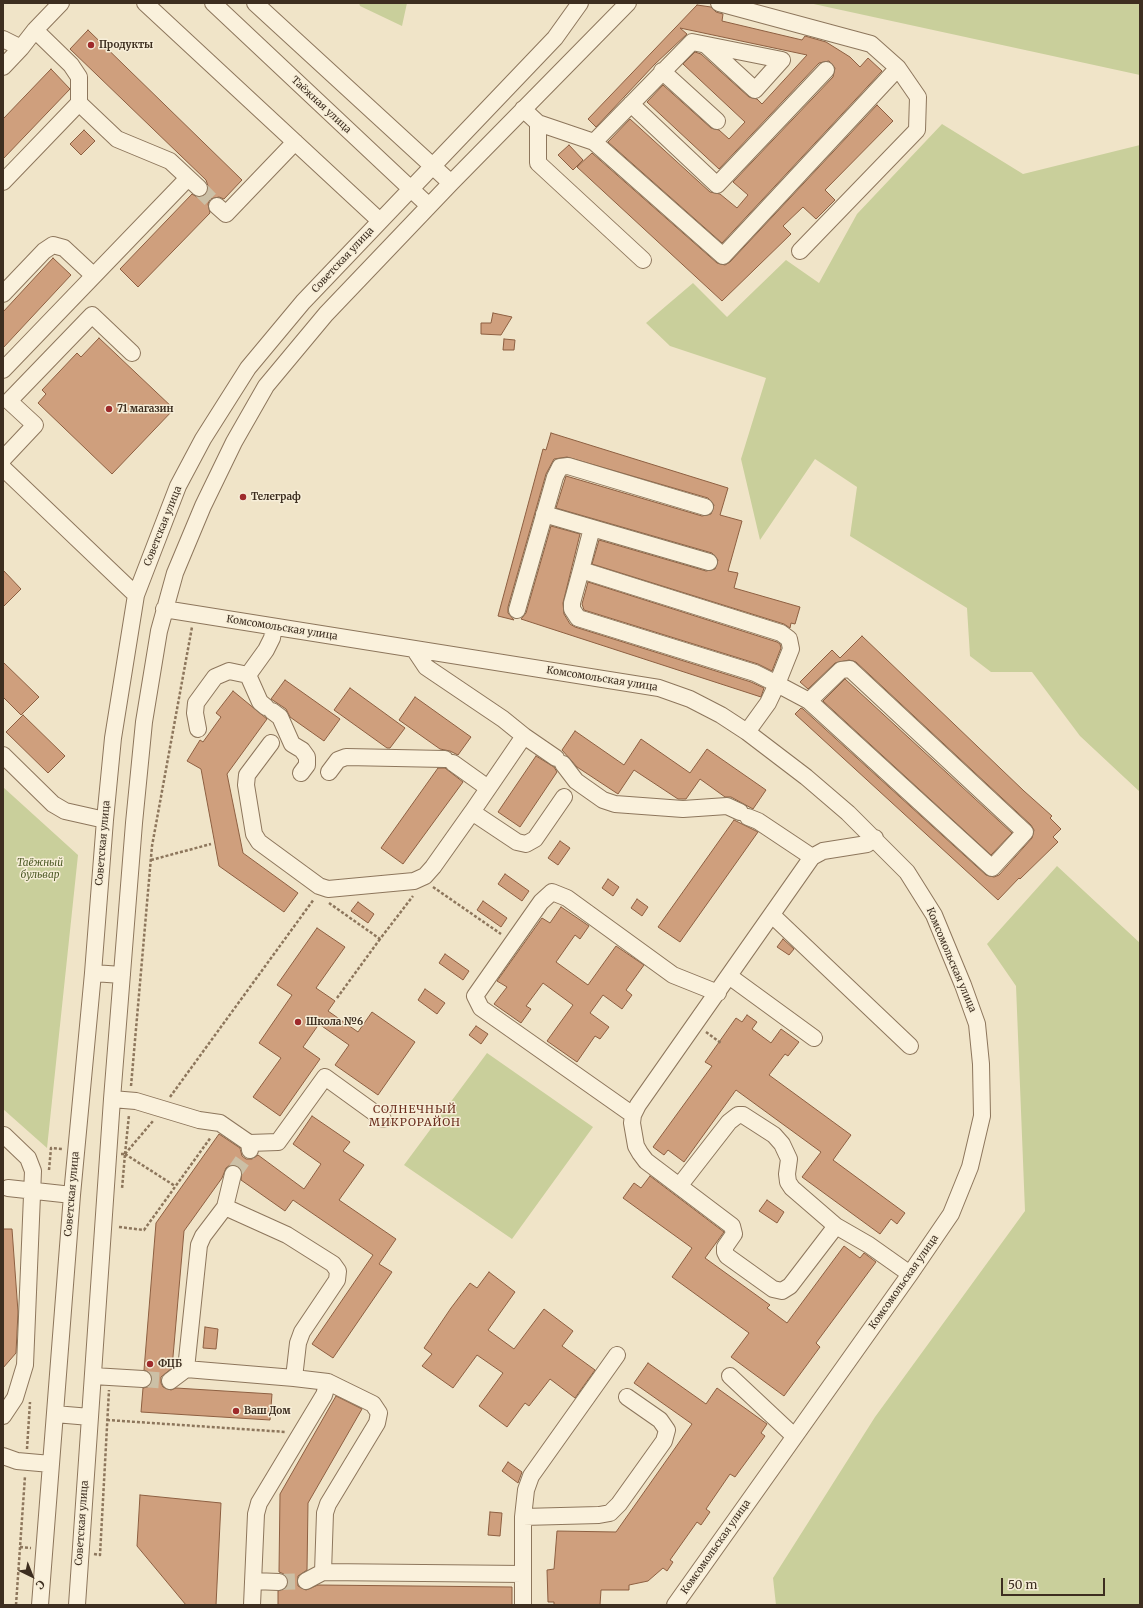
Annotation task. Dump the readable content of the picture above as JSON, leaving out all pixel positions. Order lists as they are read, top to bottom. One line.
{"streets":{"street":["Таёжная улица","Советская улица","Комсомольская улица"]},"crossings":[["Таёжная улица","Советская улица"],["Советская улица","Комсомольская улица"]],"districts":["СОЛНЕЧНЫЙ МИКРОРАЙОН"],"parks":["Таёжный бульвар"],"places":["Продукты","71 магазин","Телеграф","Школа №6","ФЦБ","Ваш Дом"],"scale_bar":"50 m","north":"bottom right"}
